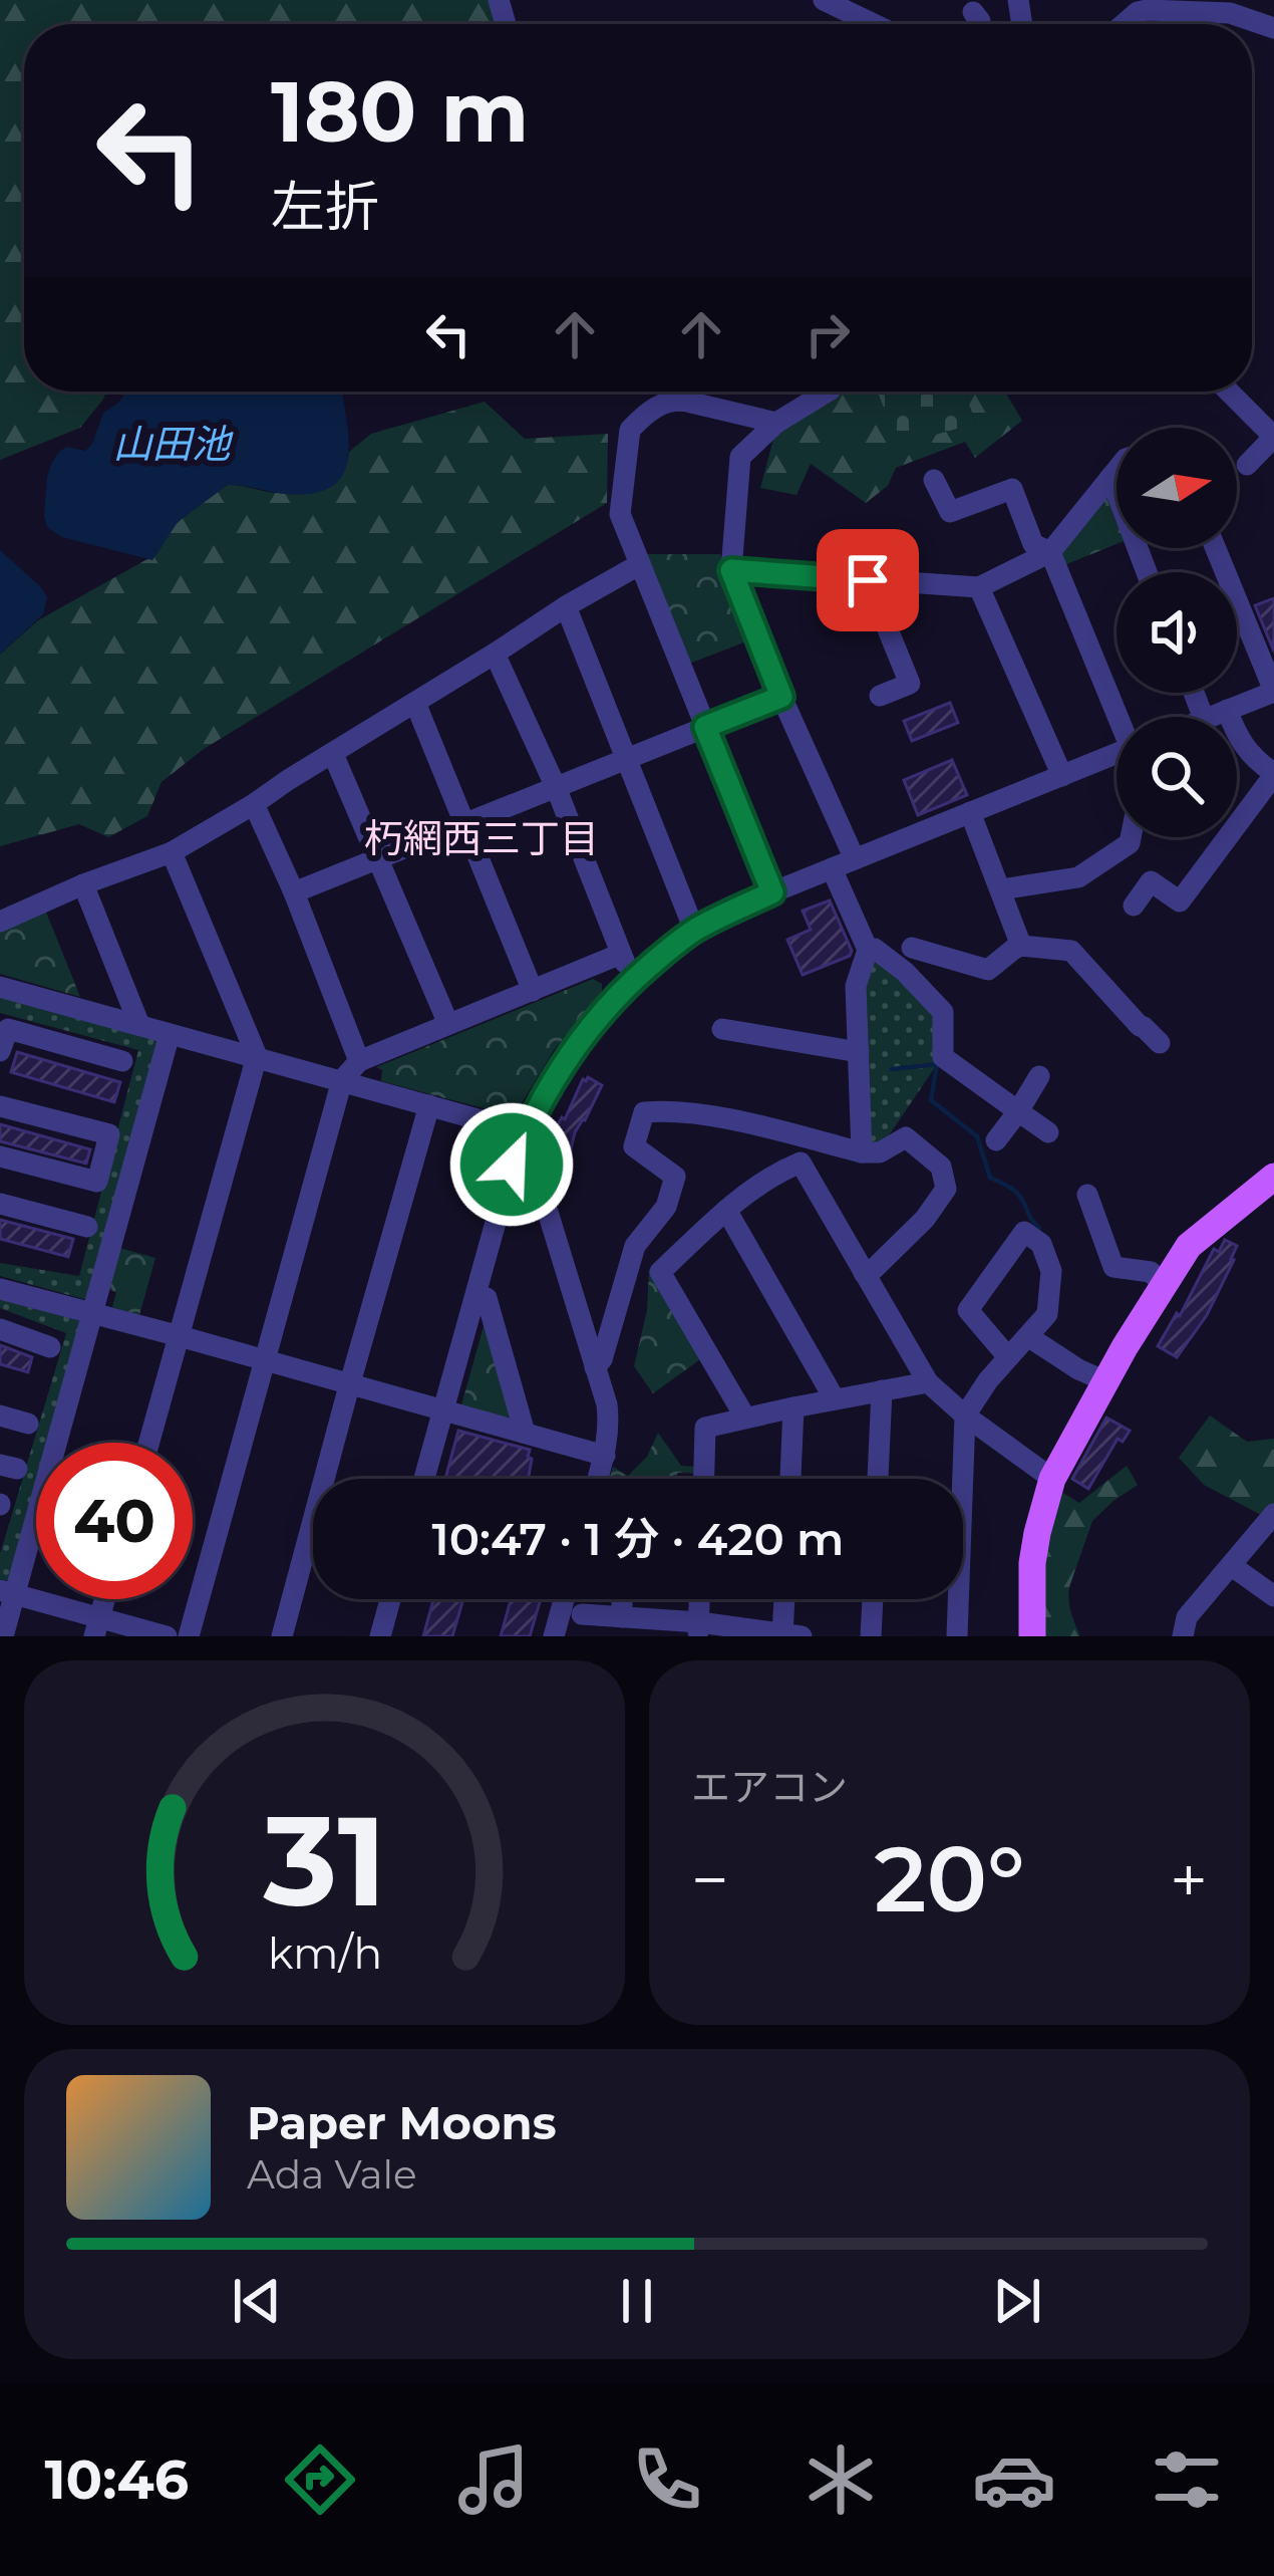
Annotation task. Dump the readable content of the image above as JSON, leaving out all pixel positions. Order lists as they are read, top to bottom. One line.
{"districts":["朽網西三丁目"],"water":["山田池"],"north":"right","page":{"turn":["180 m","左折"],"limit":"40","trip":"10:47 · 1 分 · 420 m","tile":"エアコン","heat":["−","20°","+"],"song":["Paper Moons","Ada Vale"],"tabs":"10:46","gauge":["31","km/h"]}}
